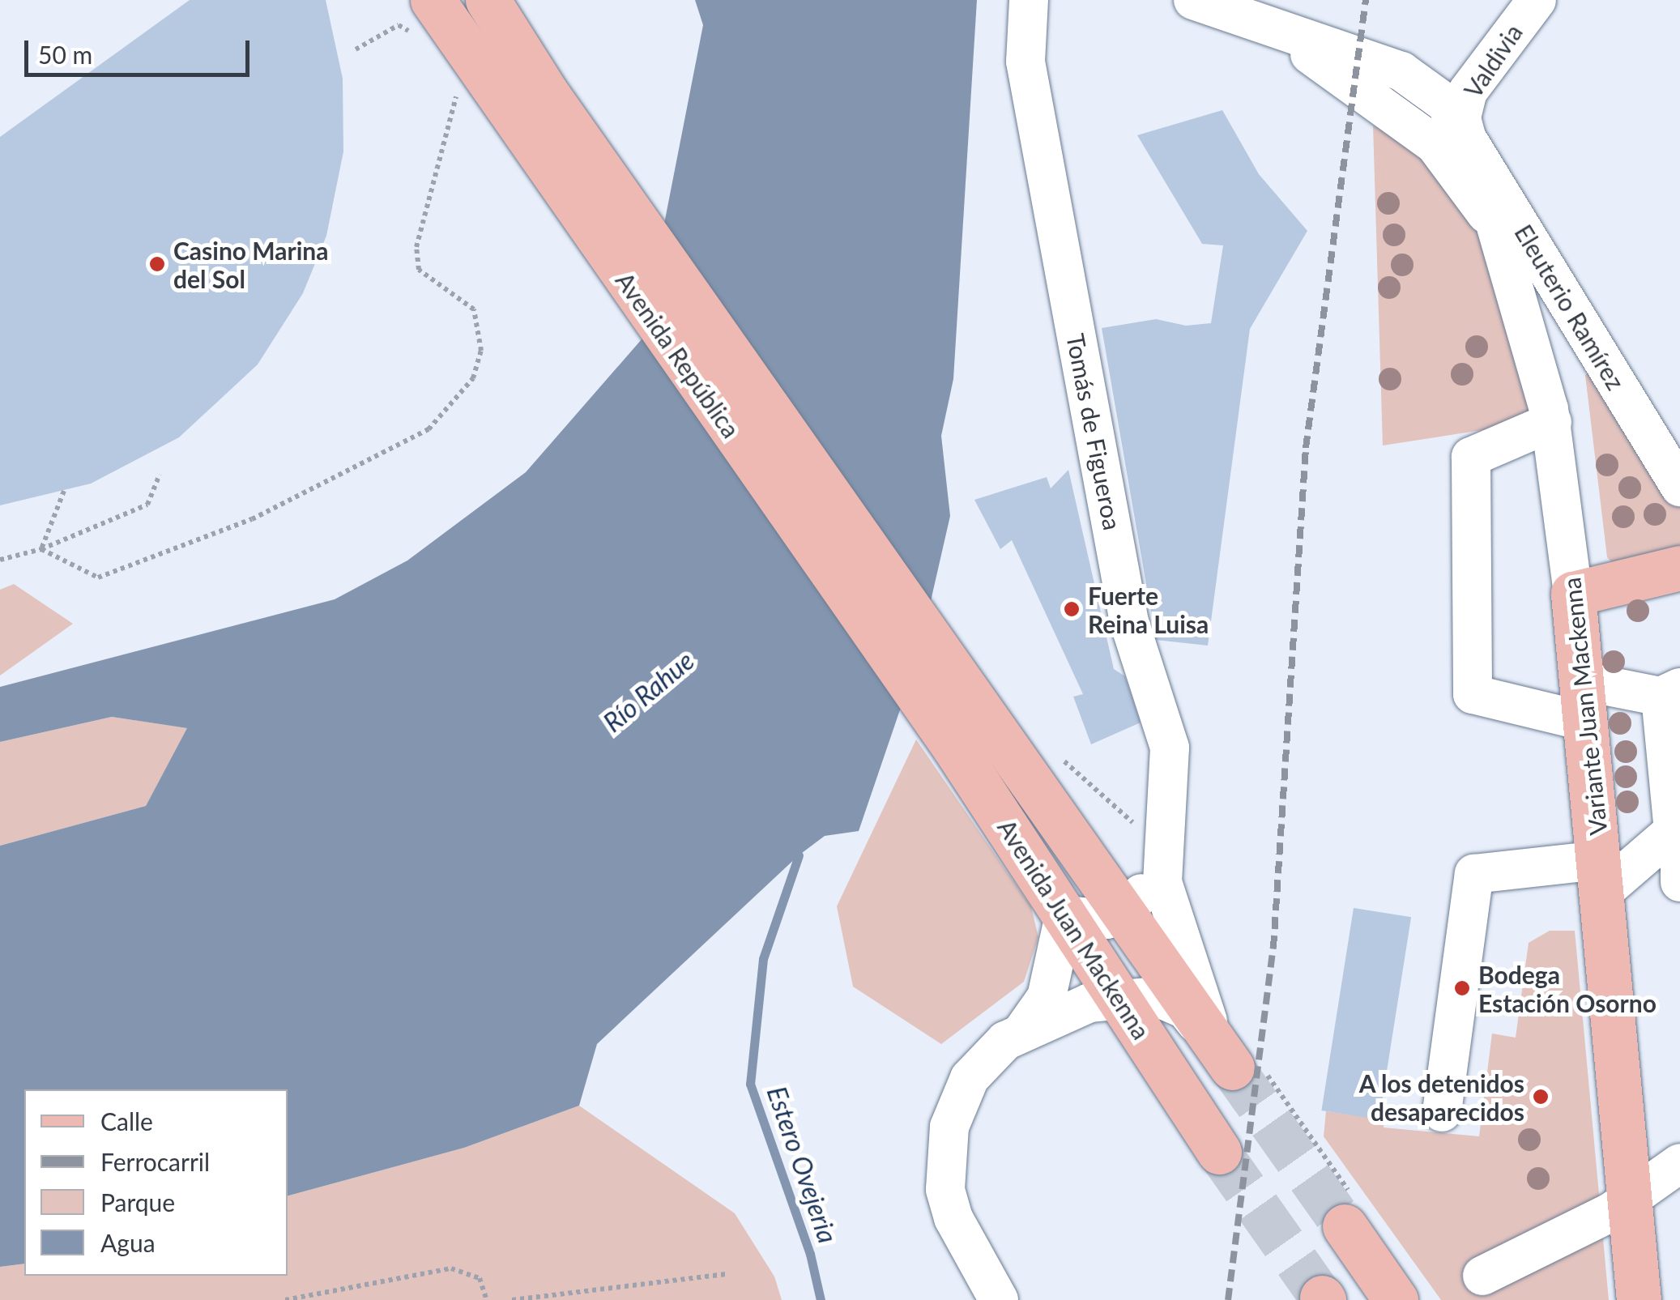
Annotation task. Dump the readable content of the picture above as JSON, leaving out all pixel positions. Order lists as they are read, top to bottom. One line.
{"streets":{"main road":["Avenida República","Variante Juan Mackenna","Avenida Juan Mackenna"],"street":["Valdivia","Eleuterio Ramírez","Tomás de Figueroa"]},"crossings":[["Valdivia","Eleuterio Ramírez"],["Valdivia","Variante Juan Mackenna"],["Eleuterio Ramírez","Variante Juan Mackenna"],["Avenida República","Avenida Juan Mackenna"],["Tomás de Figueroa","Avenida Juan Mackenna"]],"water":["Río Rahue","Estero Ovejeria"],"places":["Casino Marina del Sol","Fuerte Reina Luisa","Bodega Estación Osorno","A los detenidos desaparecidos"],"legend":["Calle","Ferrocarril","Parque","Agua"],"scale_bar":"50 m"}
